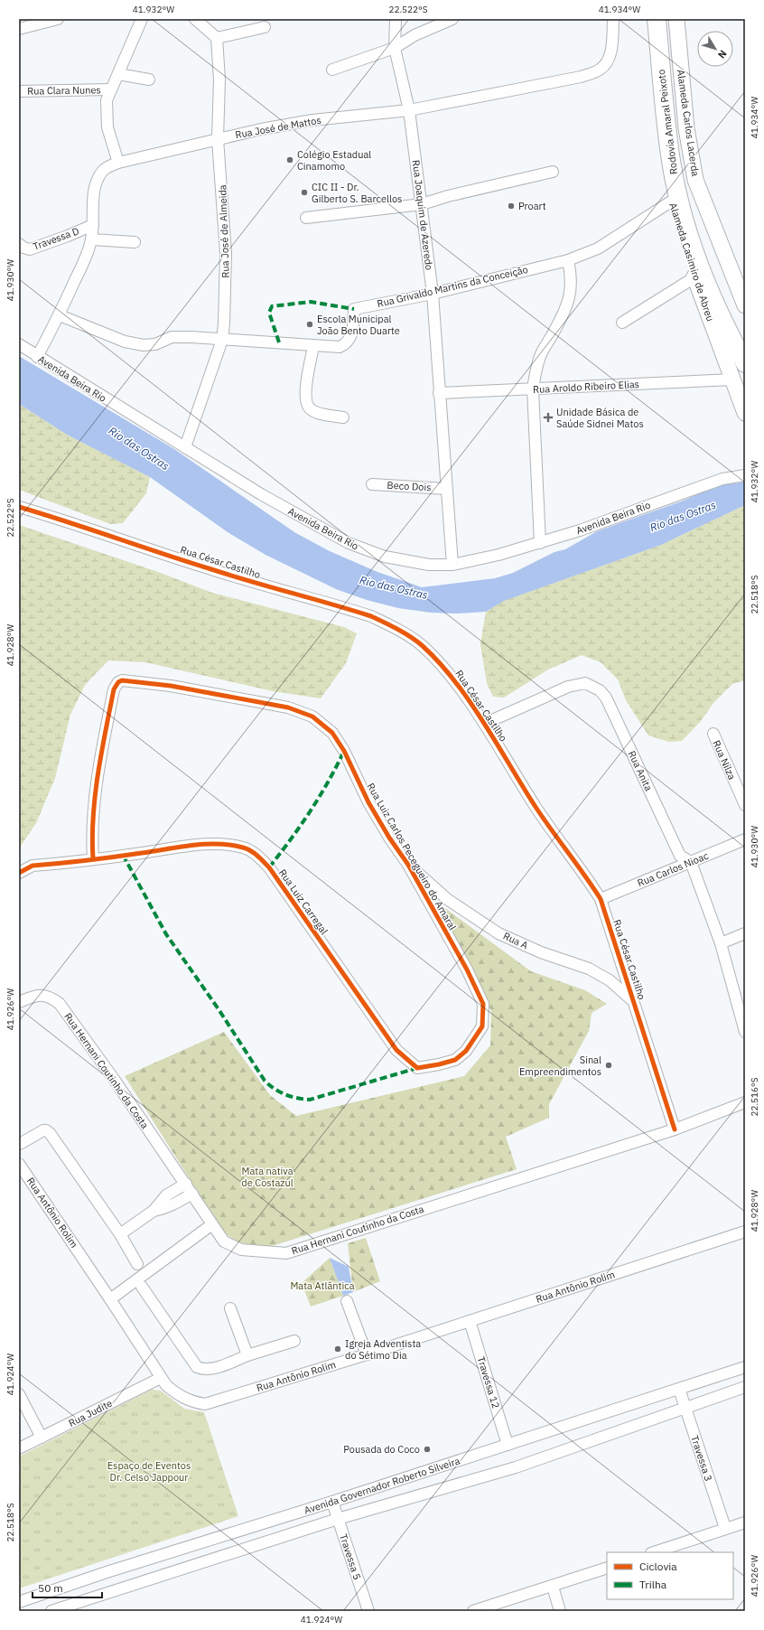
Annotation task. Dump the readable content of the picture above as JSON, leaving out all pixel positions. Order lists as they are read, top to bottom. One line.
{"streets":{"highway":["Rodovia Amaral Peixoto"],"main road":["Alameda Casimiro de Abreu"],"street":["Rua Clara Nunes","Rua José de Mattos","Rua Joaquim de Azeredo","Rua José de Almeida","Travessa D","Rua Grivaldo Martins da Conceição","Avenida Beira Rio","Rua Aroldo Ribeiro Elias","Beco Dois","Rua César Castilho","Rua Nilza","Rua Anita","Rua Luiz Carlos Pecegueiro do Amaral","Rua Carlos Nioac","Rua Luiz Carregal","Rua A","Rua Hernani Coutinho da Costa","Rua Antônio Rolim","Travessa 12","Rua Judite","Travessa 3","Avenida Governador Roberto Silveira","Travessa 5"]},"crossings":[["Rua José de Mattos","Rua Joaquim de Azeredo"],["Rua José de Mattos","Rua José de Almeida"],["Rua José de Mattos","Travessa D"],["Rua José de Mattos","Rua Grivaldo Martins da Conceição"],["Rua José de Mattos","Avenida Beira Rio"],["Rua Joaquim de Azeredo","Rua Grivaldo Martins da Conceição"],["Rua Joaquim de Azeredo","Avenida Beira Rio"],["Rua Joaquim de Azeredo","Rua Aroldo Ribeiro Elias"],["Rua Joaquim de Azeredo","Beco Dois"],["Rua José de Almeida","Rua Grivaldo Martins da Conceição"],["Rua José de Almeida","Avenida Beira Rio"],["Alameda Casimiro de Abreu","Rua Grivaldo Martins da Conceição"],["Alameda Casimiro de Abreu","Rua Aroldo Ribeiro Elias"],["Rua César Castilho","Rua Anita"],["Rua César Castilho","Rua Carlos Nioac"],["Rua César Castilho","Rua A"],["Rua César Castilho","Rua Hernani Coutinho da Costa"],["Rua Anita","Rua Carlos Nioac"],["Rua Luiz Carlos Pecegueiro do Amaral","Rua Luiz Carregal"],["Rua Luiz Carlos Pecegueiro do Amaral","Rua A"],["Rua Antônio Rolim","Travessa 12"],["Rua Antônio Rolim","Rua Judite"],["Travessa 12","Avenida Governador Roberto Silveira"],["Travessa 3","Avenida Governador Roberto Silveira"],["Avenida Governador Roberto Silveira","Travessa 5"]],"water":["Rio das Ostras"],"parks":["Mata nativa de Costazul","Mata Atlântica","Espaço de Eventos Dr. Celso Jappour"],"places":{"other":["Colégio Estadual Cinamomo","CIC II - Dr. Gilberto S. Barcellos","Proart","Escola Municipal João Bento Duarte","Sinal Empreendimentos","Igreja Adventista do Sétimo Dia","Pousada do Coco"],"health":["Unidade Básica de Saúde Sidnei Matos"]},"legend":["Ciclovia","Trilha"],"scale_bar":"50 m","north":"bottom right","coordinates":["41.932°W","22.522°S","41.934°W","41.930°W","22.518°S","41.928°W","41.926°W","22.516°S","41.924°W"]}
